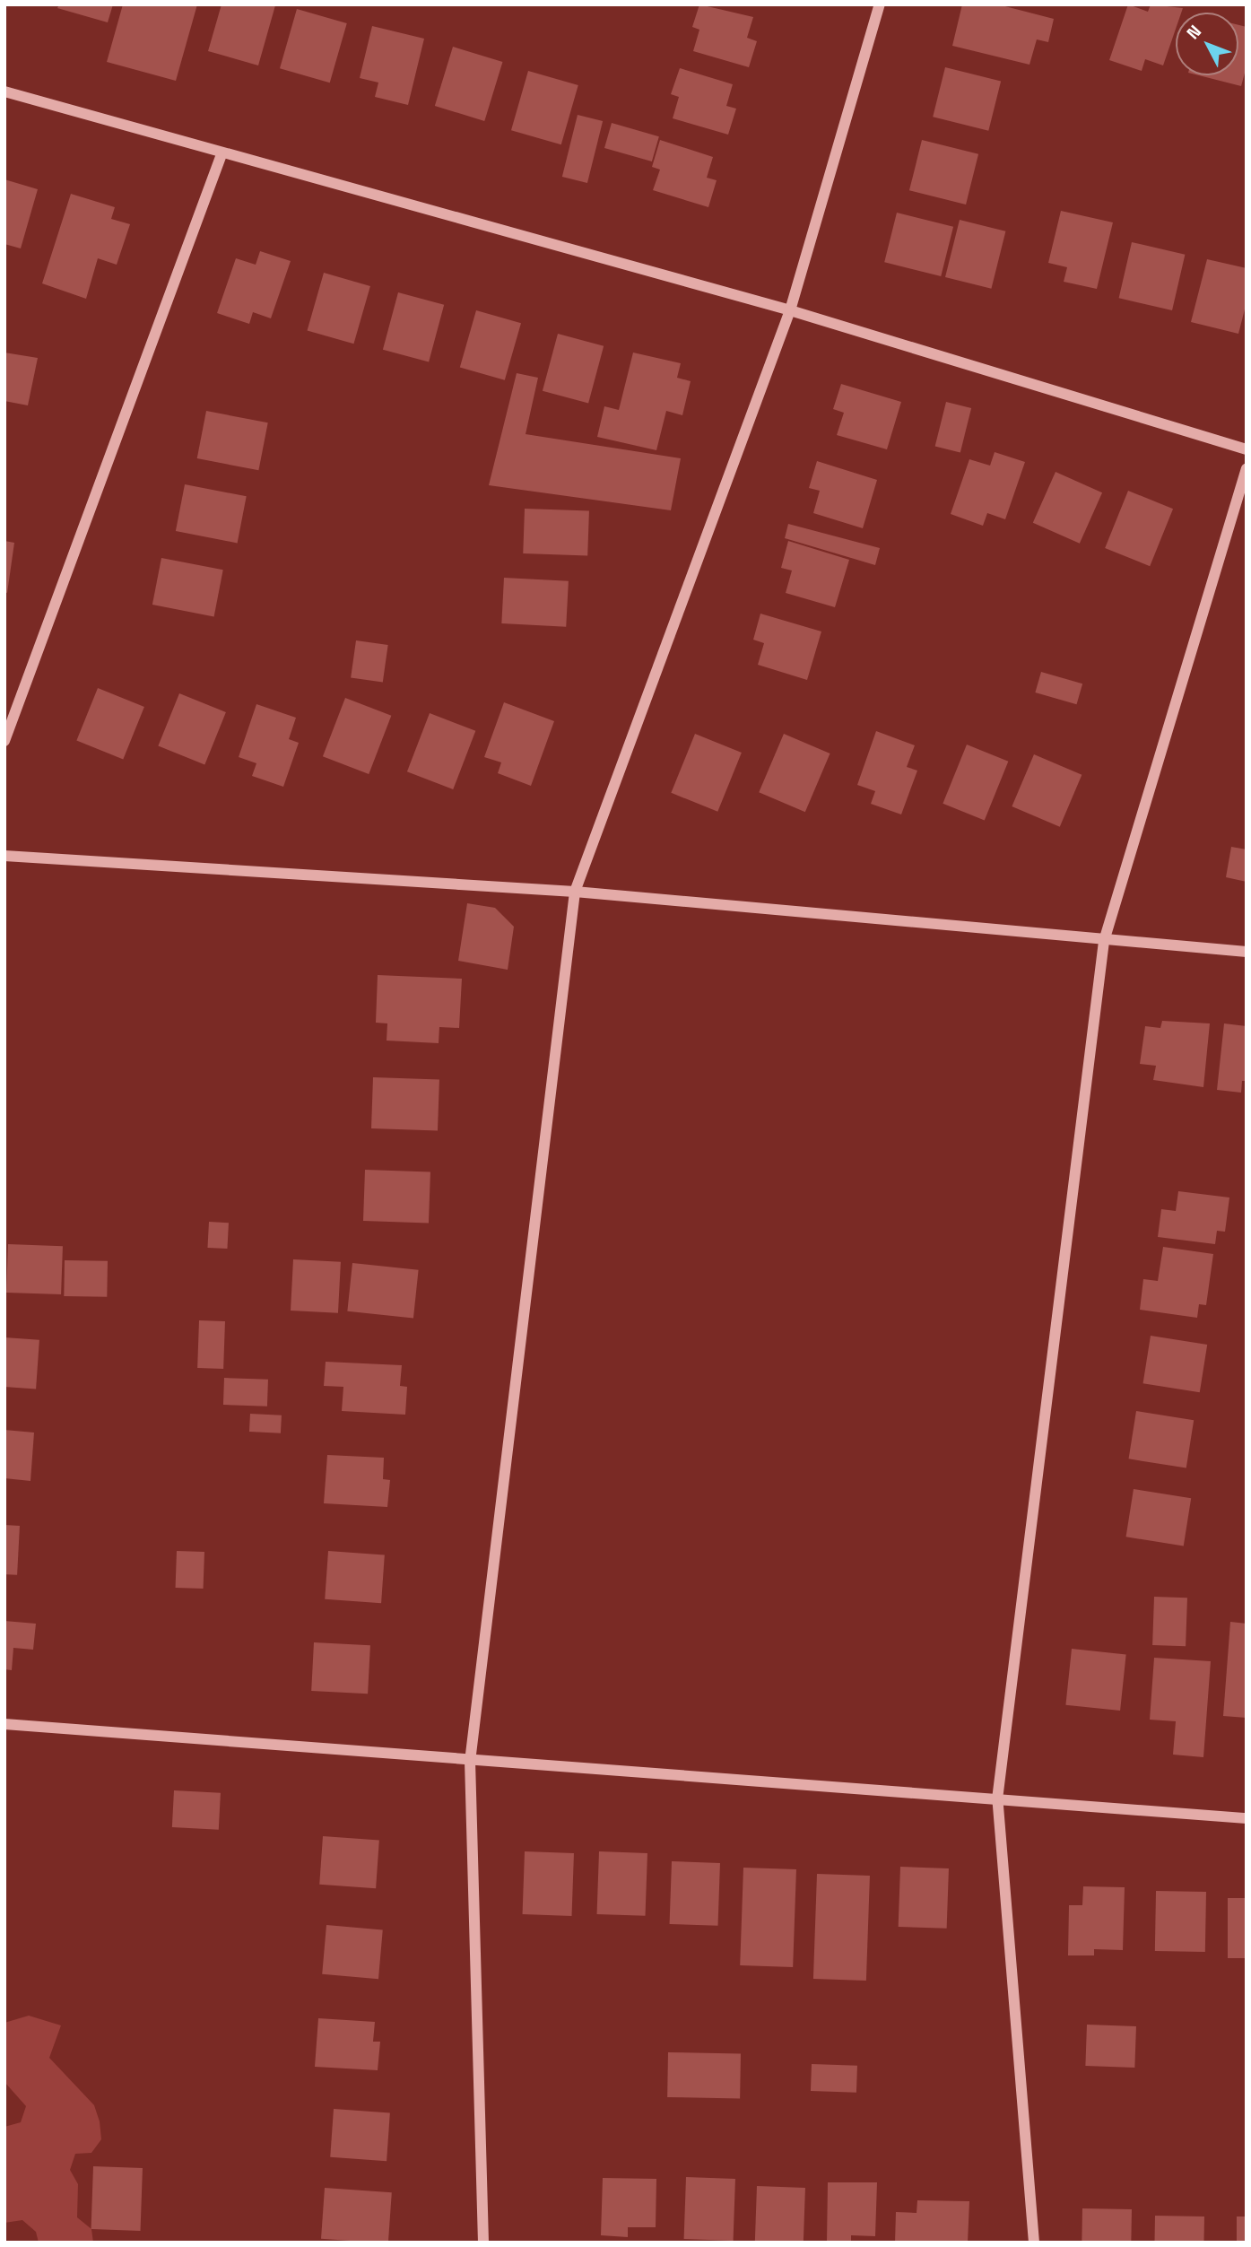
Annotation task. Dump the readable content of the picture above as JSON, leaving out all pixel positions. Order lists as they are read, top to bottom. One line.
{"north":"top left"}
